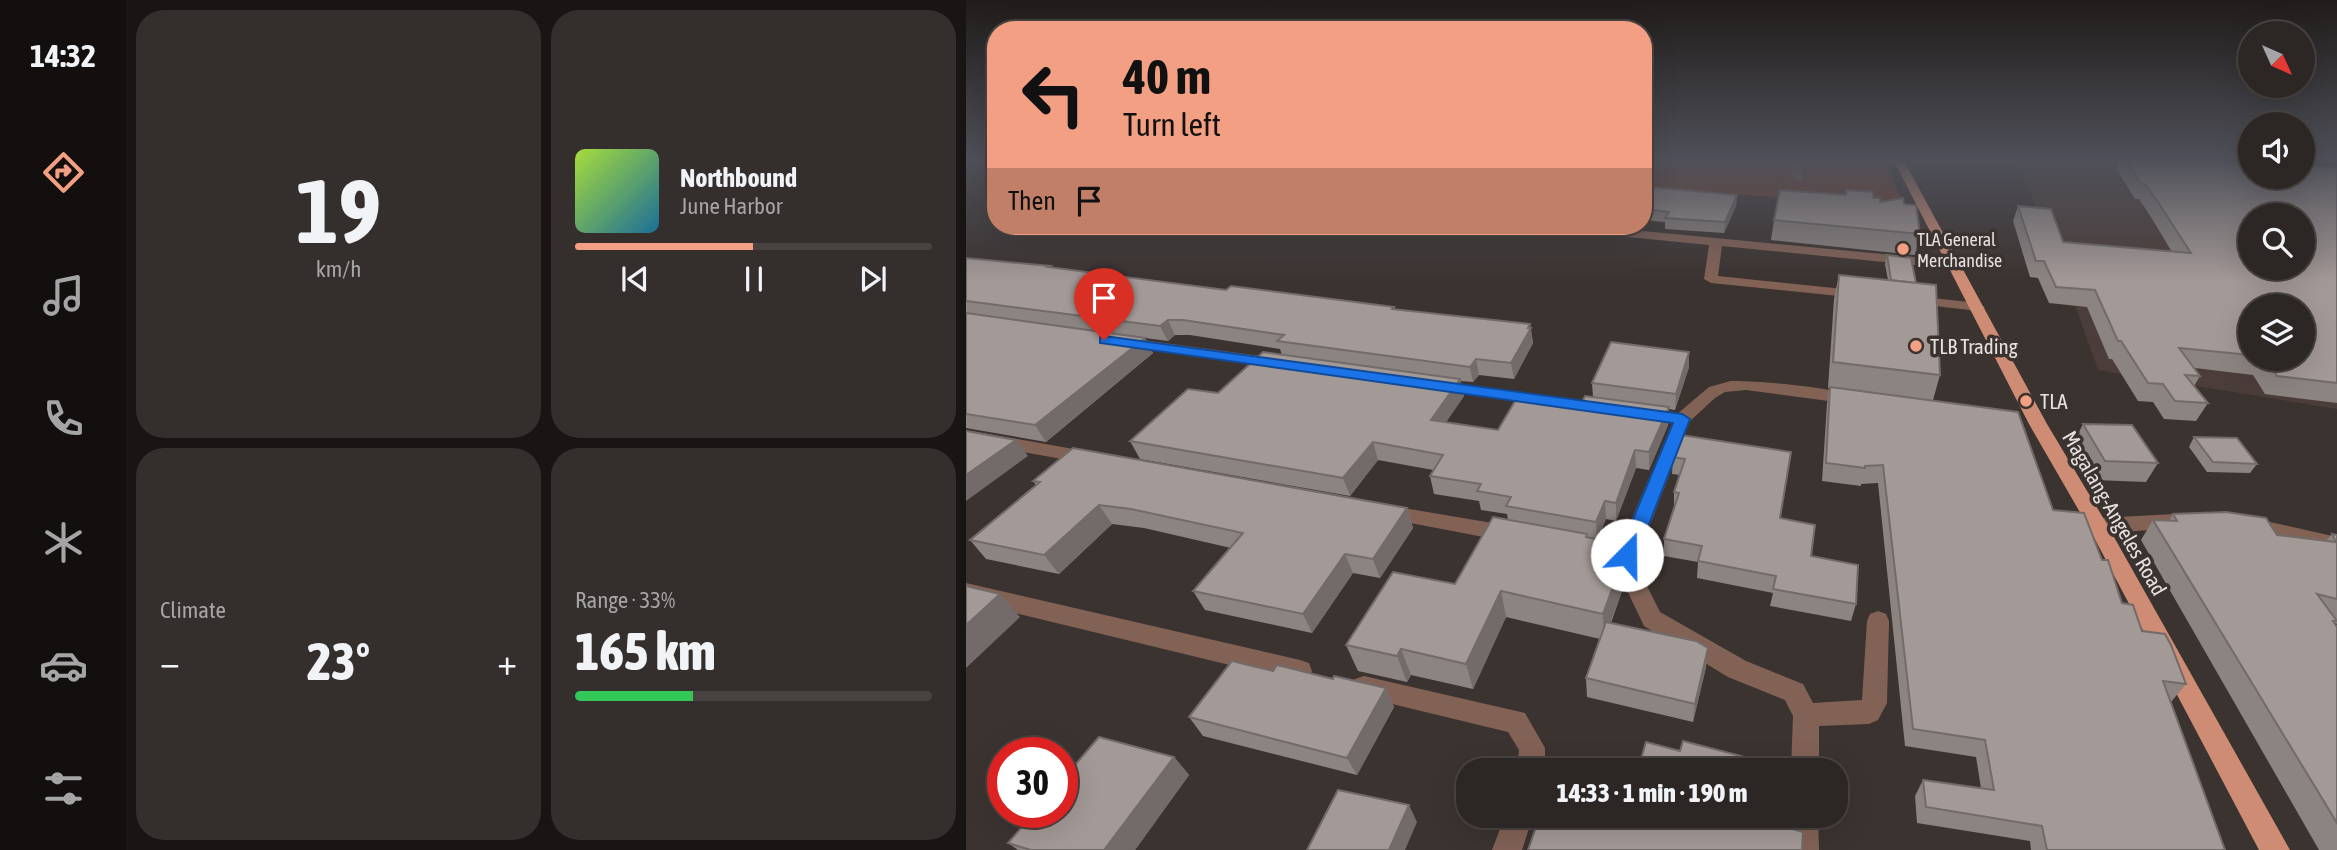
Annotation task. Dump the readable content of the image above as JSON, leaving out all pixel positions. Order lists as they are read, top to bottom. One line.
{"streets":{"main road":["Magalang-Angeles Road"]},"places":["TLA General Merchandise","TLB Trading","TLA"],"north":"bottom right","page":{"tabs":"14:32","tile":[["19","km/h"],"Climate",["Range · 33%","165 km"]],"turn":["40 m","Turn left"],"song":["Northbound","June Harbor"],"then":"Then","heat":["−","23°","+"],"limit":"30","trip":"14:33 · 1 min · 190 m"}}
